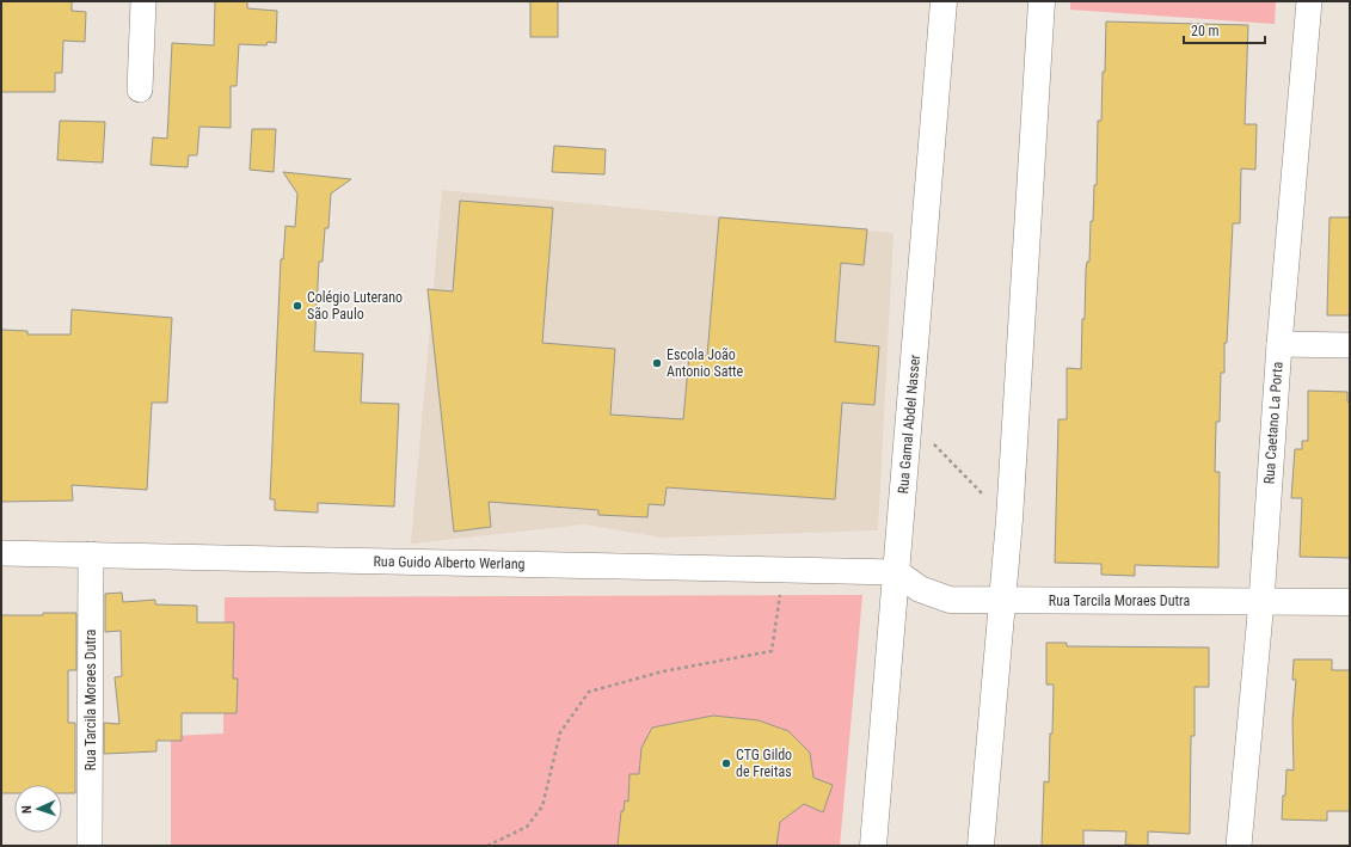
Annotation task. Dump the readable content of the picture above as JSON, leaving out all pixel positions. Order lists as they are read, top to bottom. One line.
{"streets":{"street":["Rua Caetano La Porta","Rua Gamal Abdel Nasser","Rua Guido Alberto Werlang","Rua Tarcila Moraes Dutra"]},"crossings":[["Rua Caetano La Porta","Rua Tarcila Moraes Dutra"],["Rua Gamal Abdel Nasser","Rua Guido Alberto Werlang"],["Rua Gamal Abdel Nasser","Rua Tarcila Moraes Dutra"],["Rua Guido Alberto Werlang","Rua Tarcila Moraes Dutra"]],"places":["Colégio Luterano São Paulo","Escola João Antonio Satte","CTG Gildo de Freitas"],"scale_bar":"20 m","north":"left"}
